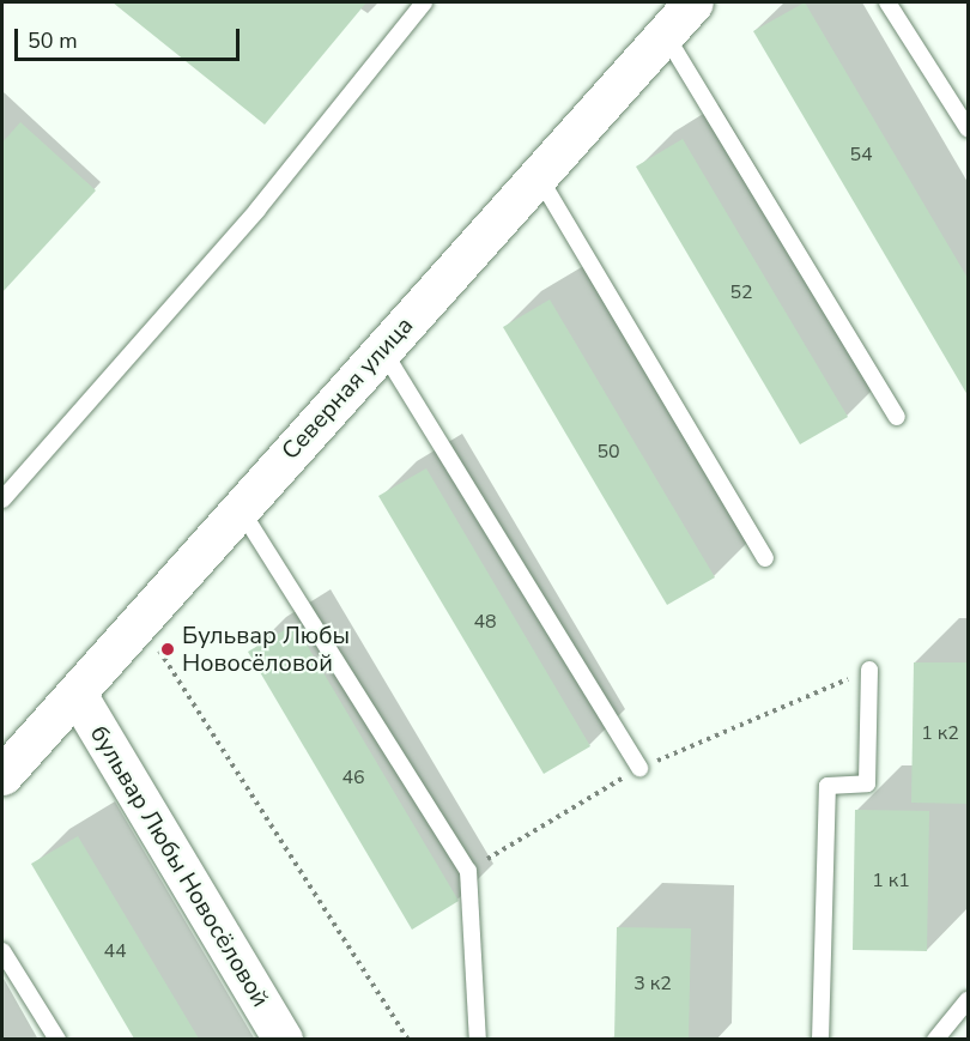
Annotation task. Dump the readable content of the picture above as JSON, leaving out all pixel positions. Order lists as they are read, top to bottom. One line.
{"streets":{"street":["Северная улица","бульвар Любы Новосёловой"]},"crossings":[["Северная улица","бульвар Любы Новосёловой"]],"places":["Бульвар Любы Новосёловой"],"house_numbers":["54","52","50","48","1 к2","46","1 к1","44","3 к2"],"scale_bar":"50 m"}
